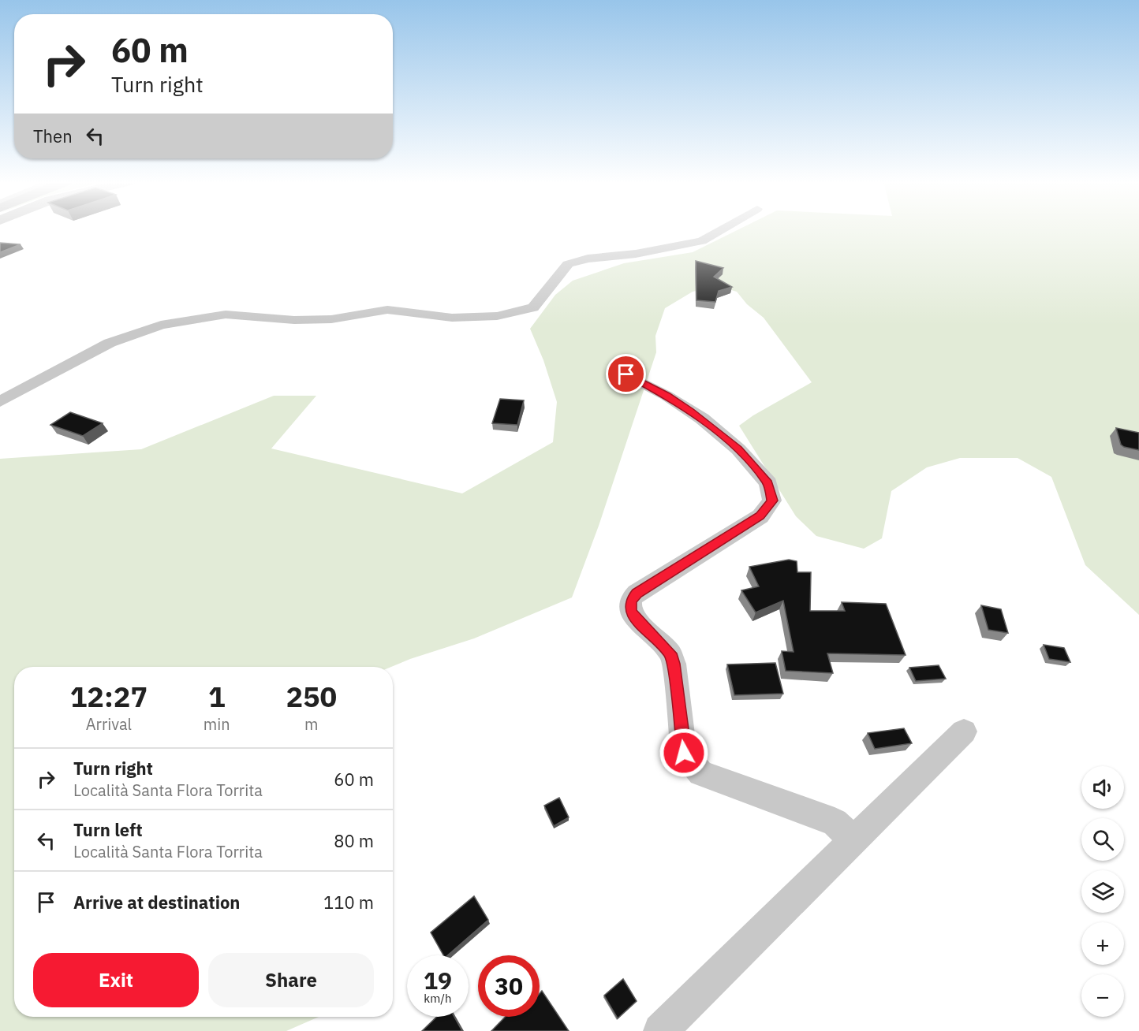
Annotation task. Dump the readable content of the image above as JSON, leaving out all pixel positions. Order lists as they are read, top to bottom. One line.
{"page":{"turn":["60 m","Turn right"],"then":"Then","eta":["12:27","Arrival","1","min","250","m"],"list":[{"name":"Turn right","note":"Località Santa Flora Torrita","value":"60 m"},{"name":"Turn left","note":"Località Santa Flora Torrita","value":"80 m"},{"name":"Arrive at destination","value":"110 m"}],"map_buttons":["+","−"],"buttons":["Exit","Share"],"speed":"19 km/h","limit":"30"}}
